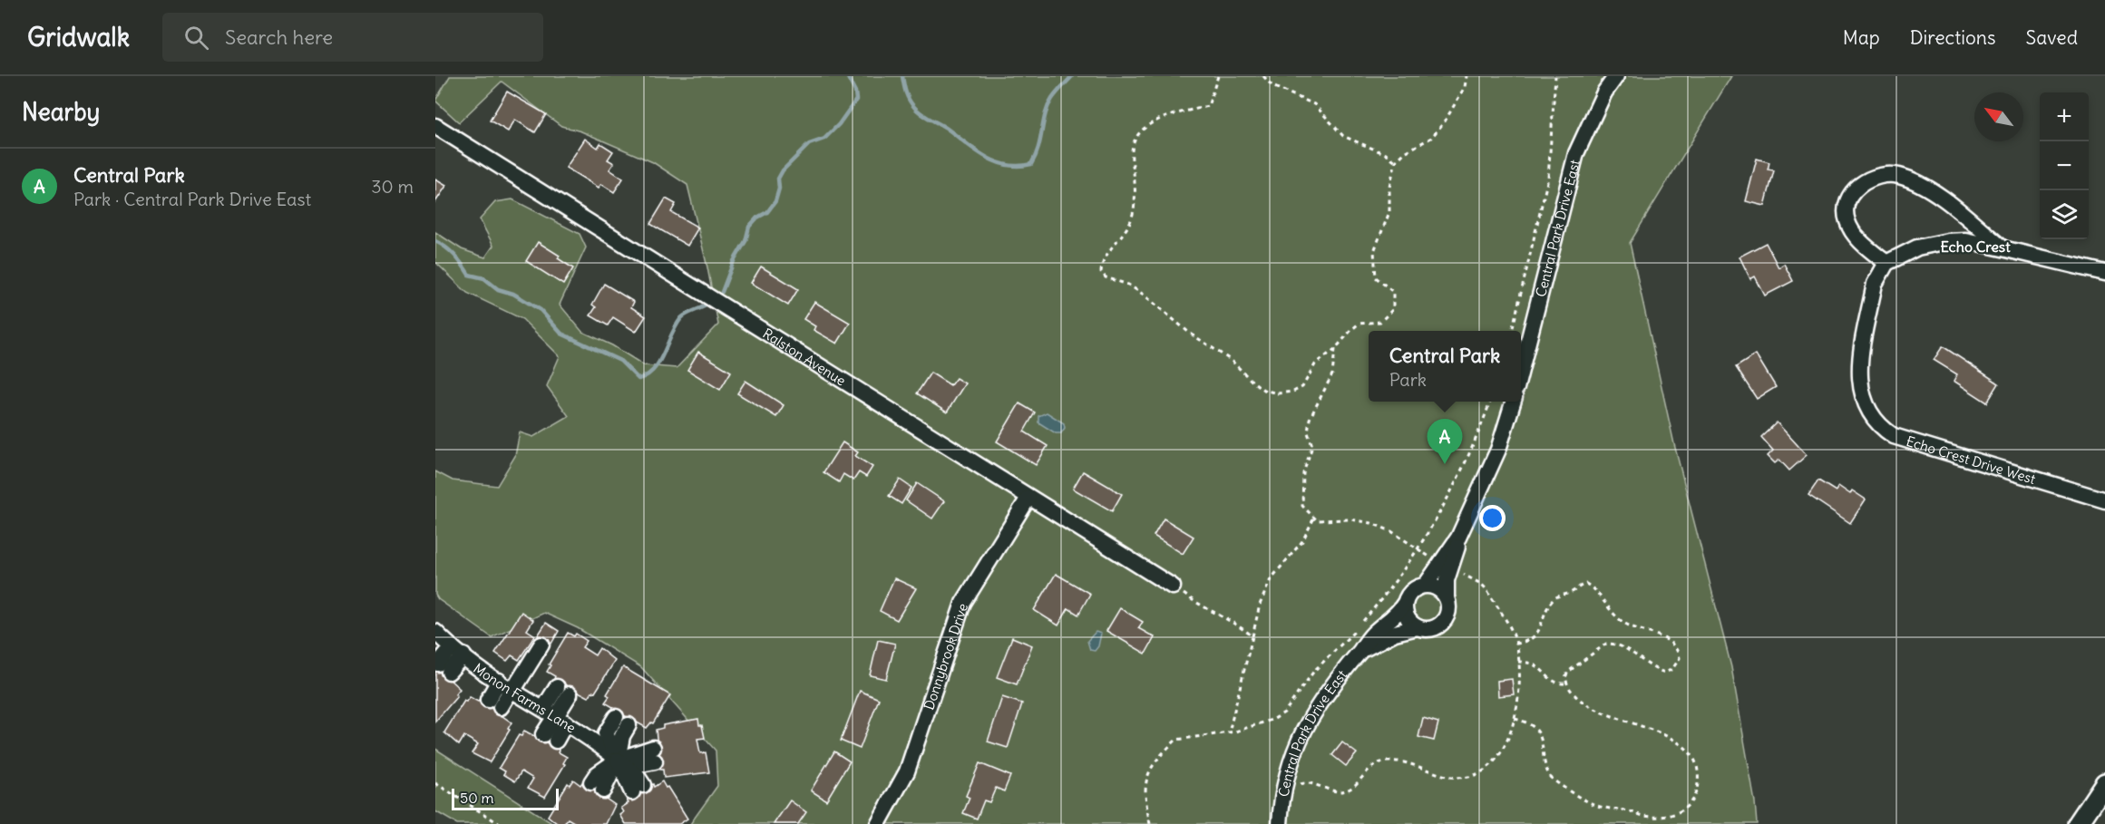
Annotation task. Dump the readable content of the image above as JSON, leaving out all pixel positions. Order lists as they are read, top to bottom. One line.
{"streets":{"street":["Central Park Drive East","Ralston Avenue","Echo Crest Drive West","Donnybrook Drive","Monon Farms Lane"]},"crossings":[["Ralston Avenue","Donnybrook Drive"]],"districts":["Echo Crest"],"scale_bar":"50 m","north":"top left","page":{"header":"Gridwalk","search":"Search here","nav":["Map","Directions","Saved"],"heading":"Nearby","map_buttons":["+","−"],"list":[{"mark":"A","name":"Central Park","note":"Park · Central Park Drive East","value":"30 m"}],"popup":["Central Park","Park"],"pins":"A","scale":"50 m"}}
